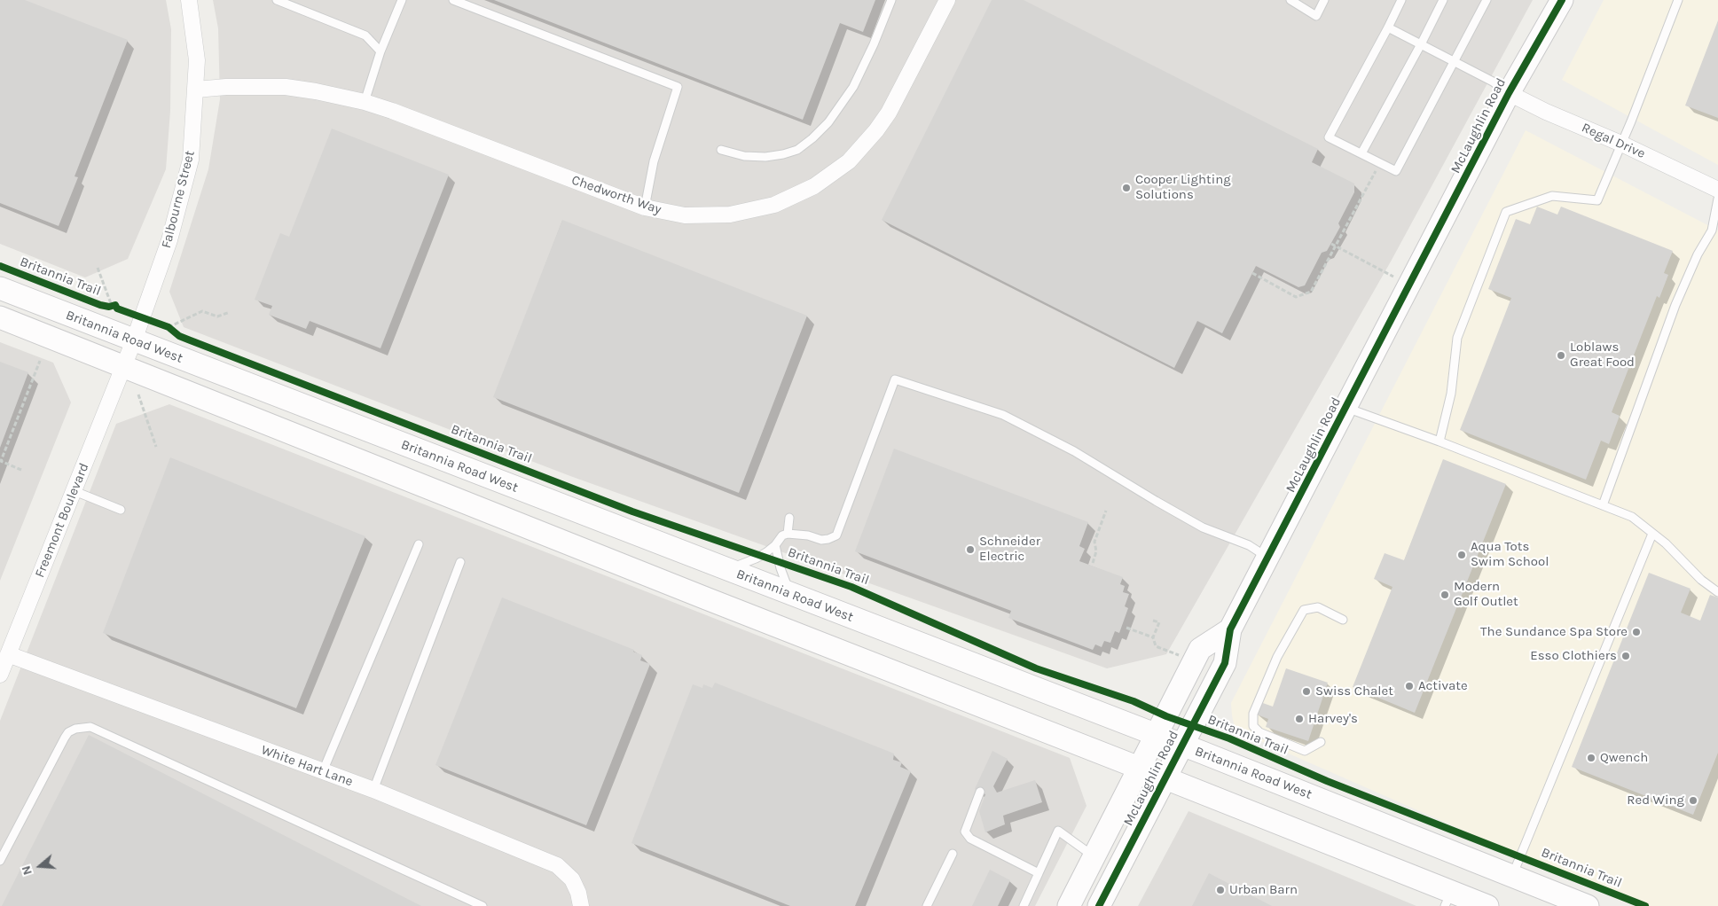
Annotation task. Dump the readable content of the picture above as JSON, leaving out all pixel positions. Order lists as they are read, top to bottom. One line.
{"streets":{"main road":["McLaughlin Road","Britannia Road West"],"street":["Regal Drive","Chedworth Way","Falbourne Street","Freemont Boulevard","White Hart Lane"],"cycle path":["Britannia Trail"]},"crossings":[["McLaughlin Road","Regal Drive"],["McLaughlin Road","Britannia Road West"],["Chedworth Way","Falbourne Street"],["Falbourne Street","Britannia Road West"],["Falbourne Street","Freemont Boulevard"],["Britannia Road West","Freemont Boulevard"],["Freemont Boulevard","White Hart Lane"]],"places":["Cooper Lighting Solutions","Loblaws Great Food","Schneider Electric","Aqua Tots Swim School","Modern Golf Outlet","The Sundance Spa Store","Esso Clothiers","Activate","Swiss Chalet","Harvey's","Qwench","Red Wing","Urban Barn"],"north":"left"}
